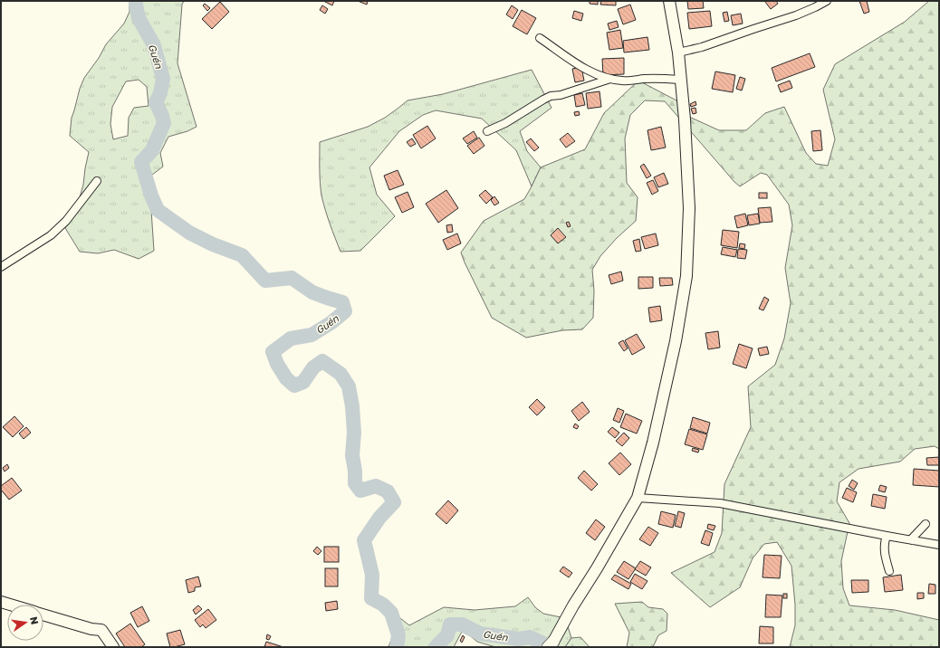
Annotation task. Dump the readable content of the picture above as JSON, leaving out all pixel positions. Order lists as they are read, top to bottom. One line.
{"water":["Guén"],"north":"right"}
